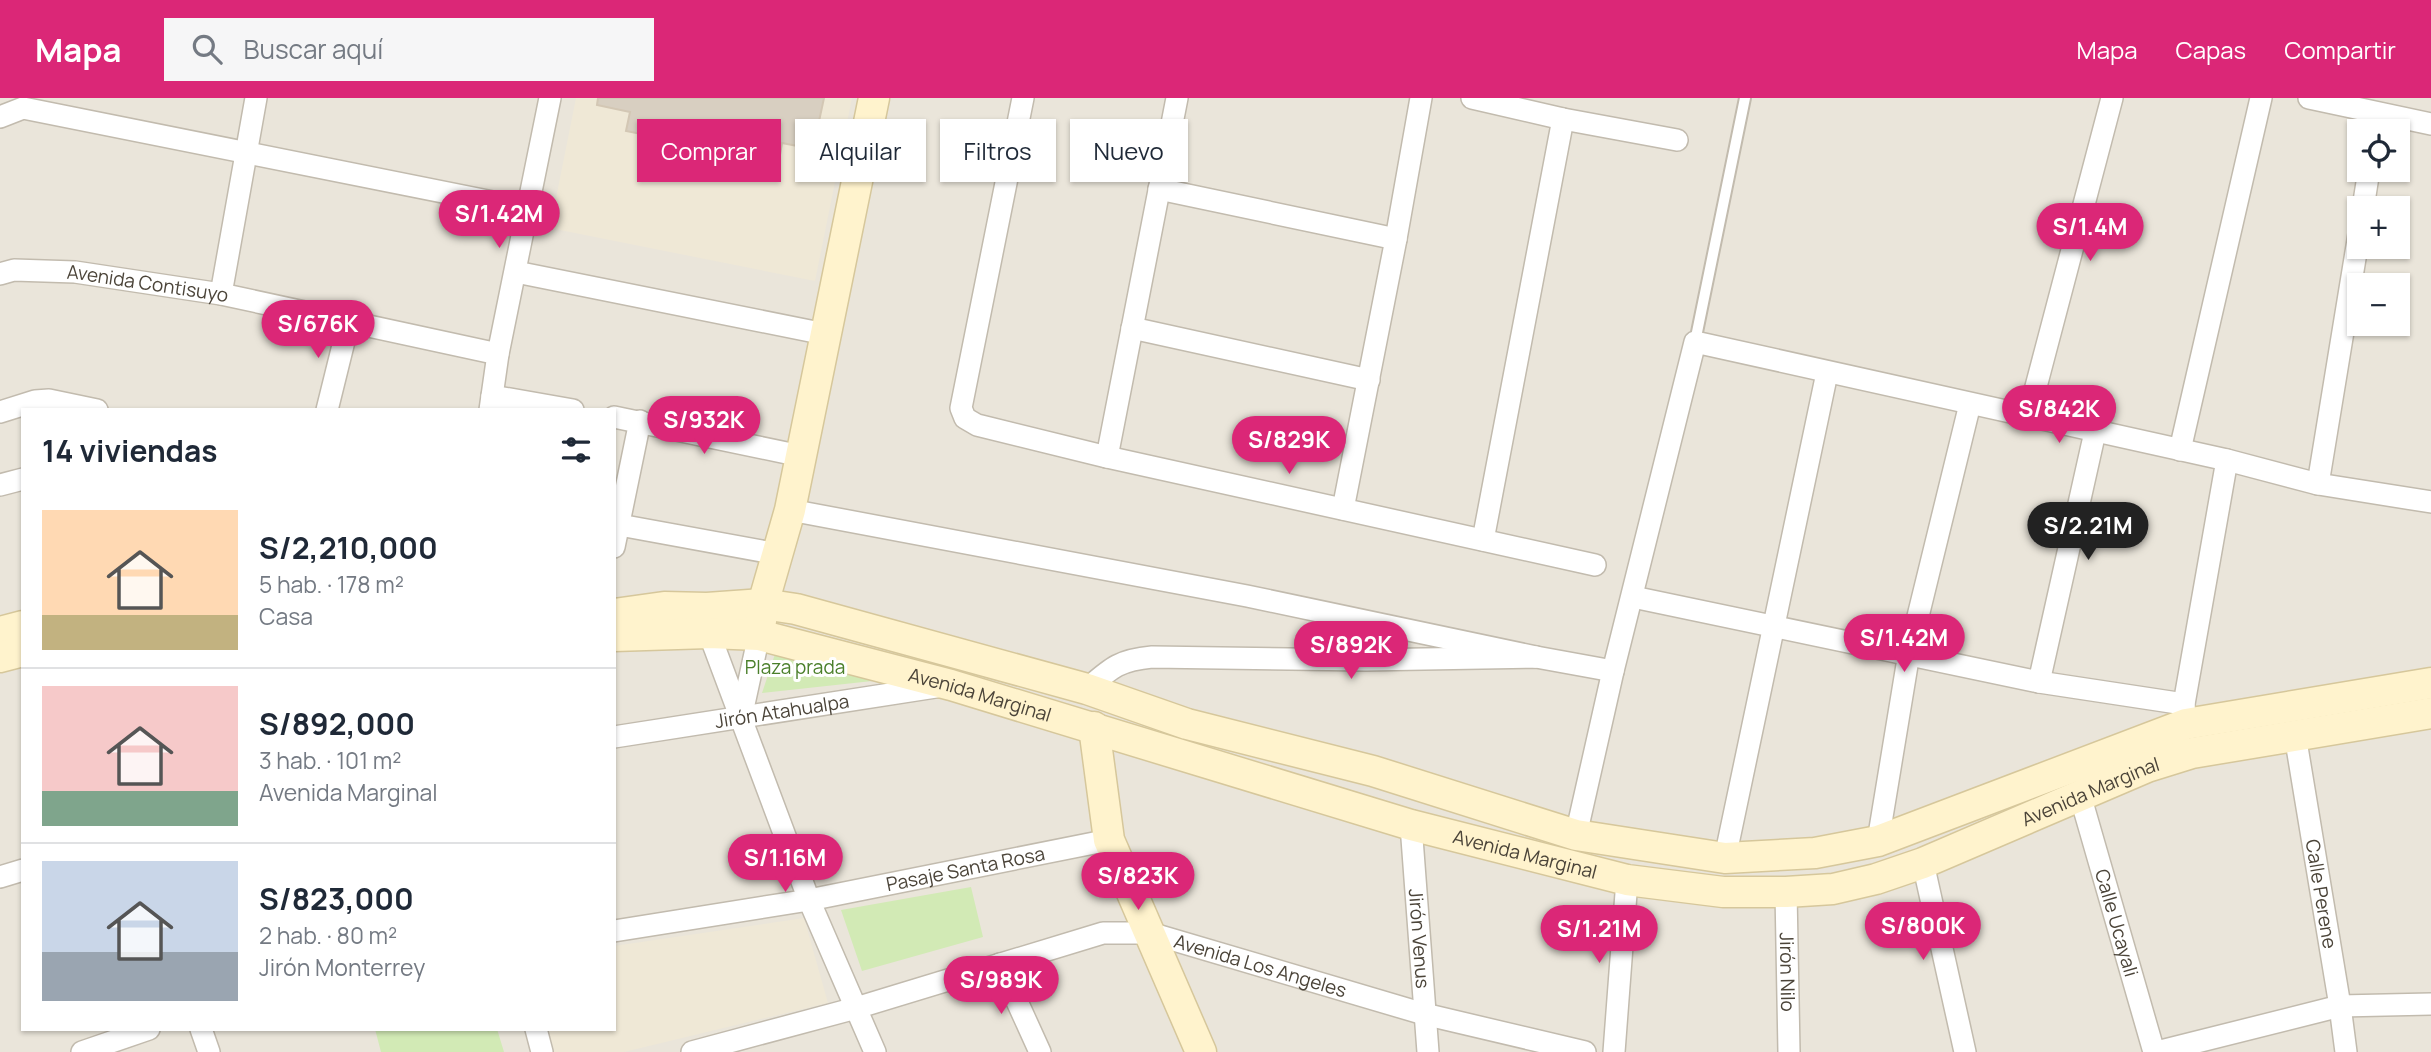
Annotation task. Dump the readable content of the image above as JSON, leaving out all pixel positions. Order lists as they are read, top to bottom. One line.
{"streets":{"main road":["Avenida Marginal"],"street":["Avenida Contisuyo","Jirón Atahualpa","Pasaje Santa Rosa","Calle Perene","Calle Ucayali","Jirón Venus","Avenida Los Angeles","Jirón Nilo"]},"crossings":[["Avenida Marginal","Jirón Atahualpa"],["Avenida Marginal","Calle Perene"],["Avenida Marginal","Calle Ucayali"],["Avenida Marginal","Jirón Venus"],["Avenida Marginal","Jirón Nilo"],["Jirón Venus","Avenida Los Angeles"]],"parks":["Plaza prada"],"page":{"header":"Mapa","search":"Buscar aquí","nav":["Mapa","Capas","Compartir"],"map_buttons":["+","−"],"chip":["Comprar","Alquilar","Filtros","Nuevo"],"price":["S/1.42M","S/1.4M","S/676K","S/842K","S/932K","S/829K","S/2.21M","S/1.42M","S/892K","S/1.16M","S/823K","S/800K","S/1.21M","S/989K"],"heading":"14 viviendas","list":[{"name":"S/2,210,000","note":"5 hab. · 178 m² · Casa"},{"name":"S/892,000","note":"3 hab. · 101 m² · Avenida Marginal"},{"name":"S/823,000","note":"2 hab. · 80 m² · Jirón Monterrey"}]}}
